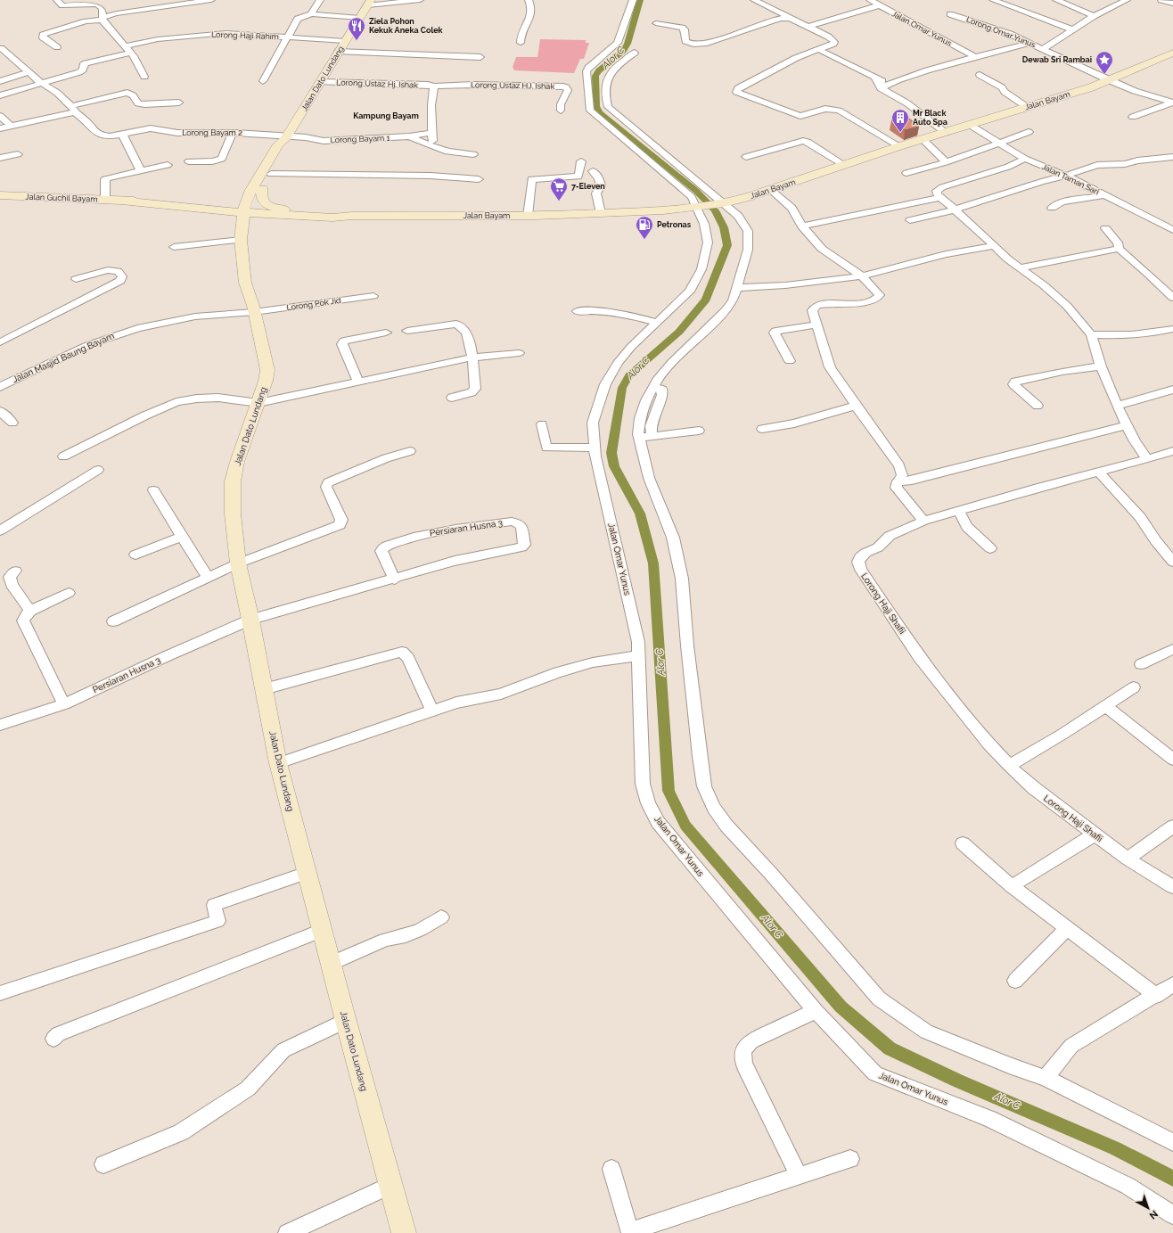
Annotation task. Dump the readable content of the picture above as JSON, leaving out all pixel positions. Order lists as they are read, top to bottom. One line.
{"streets":{"main road":["Jalan Dato Lundang","Jalan Bayam","Jalan Guchil Bayam"],"street":["Jalan Omar Yunus","Lorong Omar Yunus","Lorong Haji Rahim","Lorong Ustaz Hj. Ishak","Lorong Ustaz HJ. Ishak","Lorong Bayam 2","Lorong Bayam 1","Jalan Taman Sari","Lorong Pok Jid","Jalan Masjid Baung Bayam","Persiaran Husna 3","Lorong Haji Shafii"]},"crossings":[["Jalan Omar Yunus","Jalan Bayam"],["Lorong Omar Yunus","Jalan Bayam"],["Lorong Haji Rahim","Jalan Dato Lundang"],["Jalan Dato Lundang","Lorong Ustaz Hj. Ishak"],["Jalan Dato Lundang","Jalan Bayam"],["Jalan Dato Lundang","Lorong Bayam 2"],["Jalan Dato Lundang","Lorong Bayam 1"],["Jalan Dato Lundang","Jalan Guchil Bayam"],["Jalan Dato Lundang","Lorong Pok Jid"],["Jalan Dato Lundang","Jalan Masjid Baung Bayam"],["Jalan Dato Lundang","Persiaran Husna 3"],["Lorong Ustaz Hj. Ishak","Lorong Ustaz HJ. Ishak"],["Jalan Bayam","Jalan Taman Sari"],["Jalan Bayam","Jalan Guchil Bayam"],["Lorong Bayam 2","Lorong Bayam 1"],["Lorong Pok Jid","Jalan Masjid Baung Bayam"]],"districts":["Kampung Bayam"],"water":["Alor C"],"places":{"restaurant":["Ziela Pohon Kekuk Aneka Colek"],"place":["Dewab Sri Rambai"],"building":["Mr Black Auto Spa"],"supermarket":["7-Eleven"],"fuel station":["Petronas"]},"north":"bottom right"}
